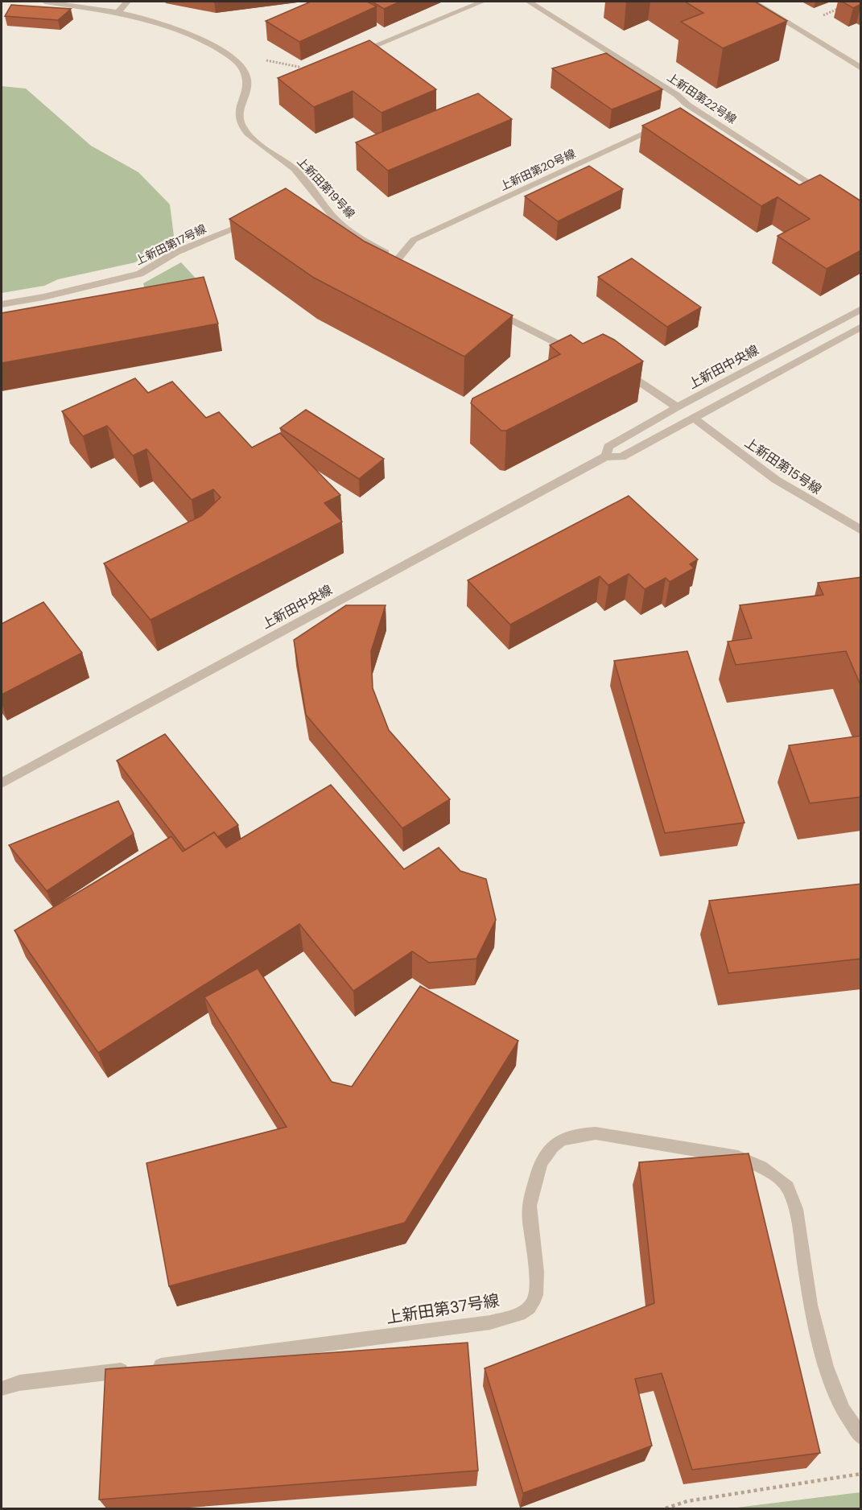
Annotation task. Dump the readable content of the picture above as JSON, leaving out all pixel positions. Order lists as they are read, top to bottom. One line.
{"streets":{"street":["上新田第22号線","上新田第20号線","上新田第19号線","上新田第17号線","上新田中央線","上新田第15号線","上新田第37号線"]},"crossings":[["上新田第20号線","上新田第19号線"],["上新田中央線","上新田第15号線"]]}
